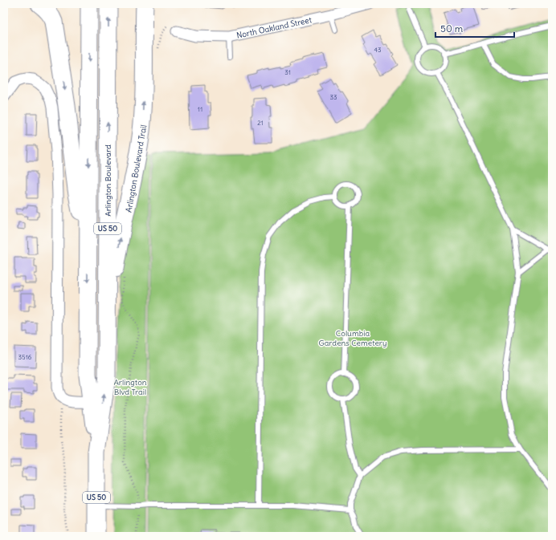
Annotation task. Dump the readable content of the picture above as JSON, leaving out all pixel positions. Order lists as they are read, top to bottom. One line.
{"streets":{"highway":["Arlington Boulevard","US 50"],"street":["North Oakland Street"]},"parks":["Columbia Gardens Cemetery","Arlington Blvd Trail"],"house_numbers":["43","31","33","11","21","3516"],"scale_bar":"50 m"}
